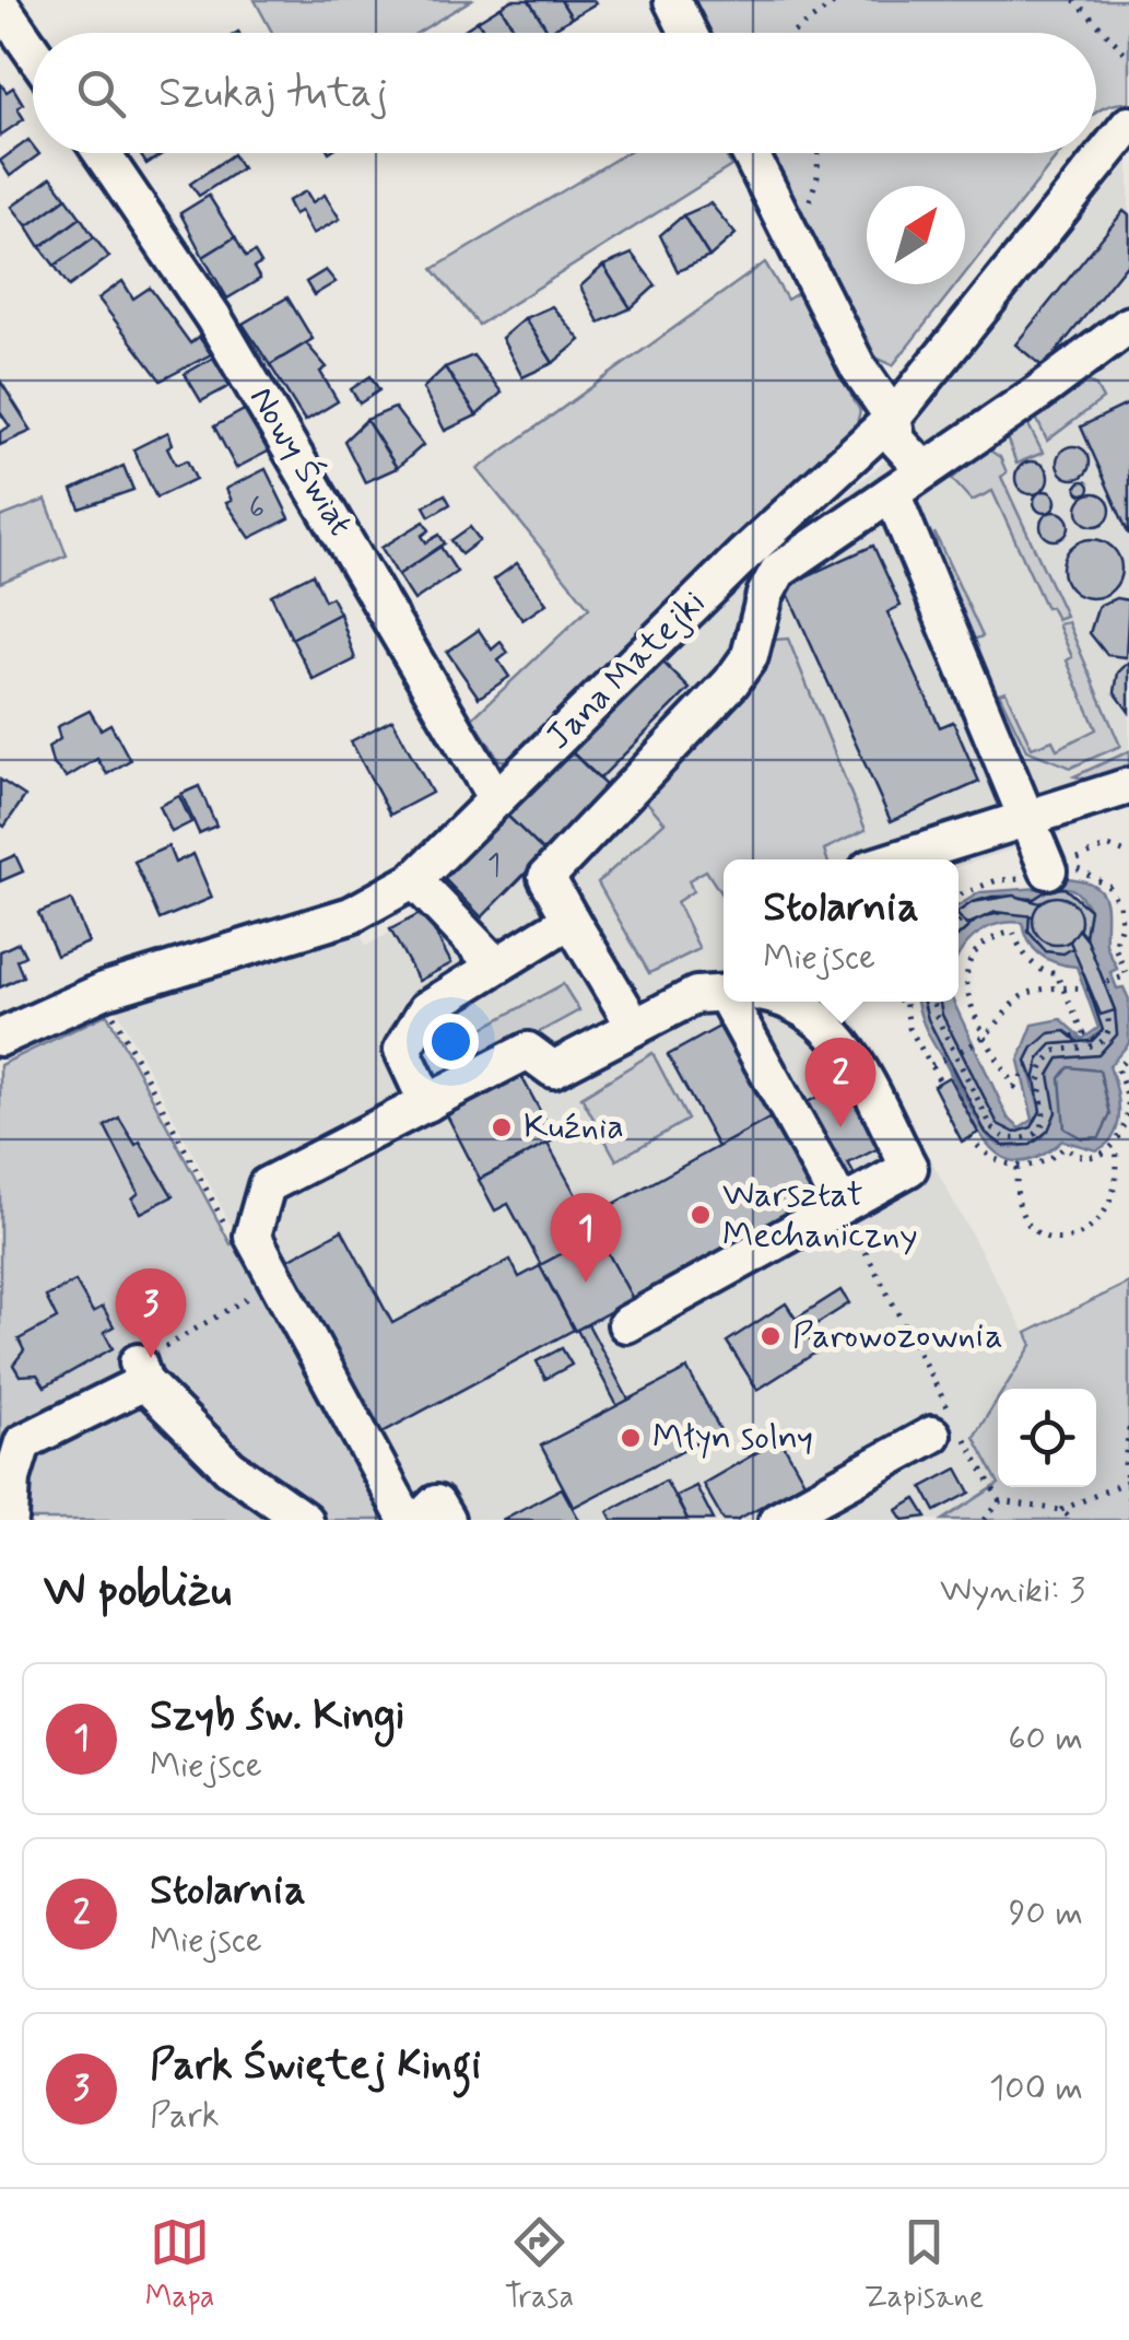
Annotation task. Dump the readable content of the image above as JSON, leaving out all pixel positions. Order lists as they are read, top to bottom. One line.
{"streets":{"street":["Nowy Świat","Jana Matejki"]},"crossings":[["Nowy Świat","Jana Matejki"]],"places":["Kuźnia","Warsztat Mechaniczny","Parowozownia","Młyn solny"],"house_numbers":["6","1"],"north":"top right","page":{"search":"Szukaj tutaj","popup":["Stolarnia","Miejsce"],"pins":["2","1","3"],"heading":["W pobliżu","Wyniki: 3"],"list":[{"mark":"1","name":"Szyb św. Kingi","note":"Miejsce","value":"60 m"},{"mark":"2","name":"Stolarnia","note":"Miejsce","value":"90 m"},{"mark":"3","name":"Park Świętej Kingi","note":"Park","value":"100 m"}],"nav":["Mapa","Trasa","Zapisane"]}}
